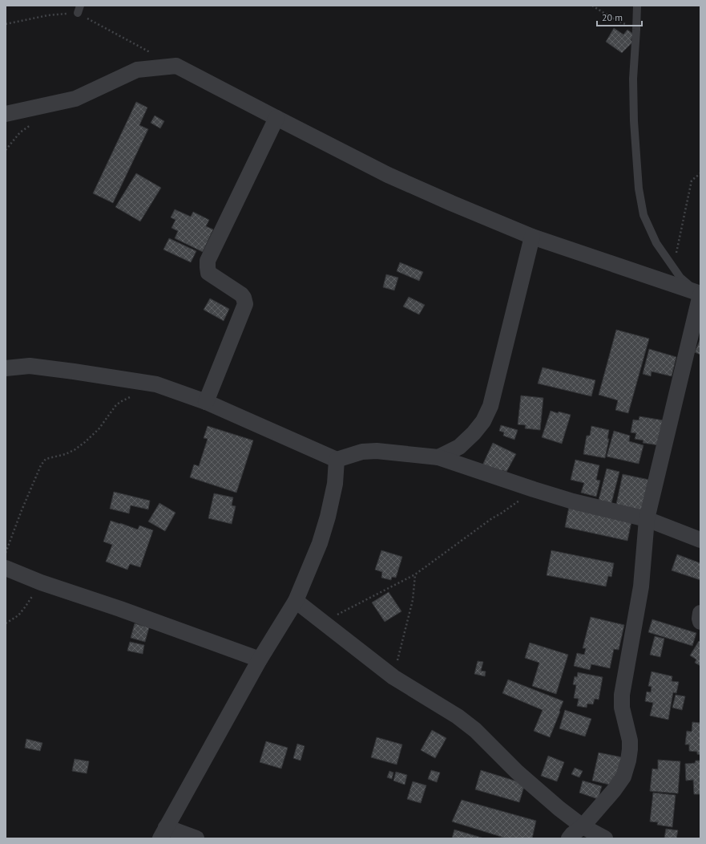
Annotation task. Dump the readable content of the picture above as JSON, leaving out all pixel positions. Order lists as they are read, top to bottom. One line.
{"scale_bar":"20 m"}
